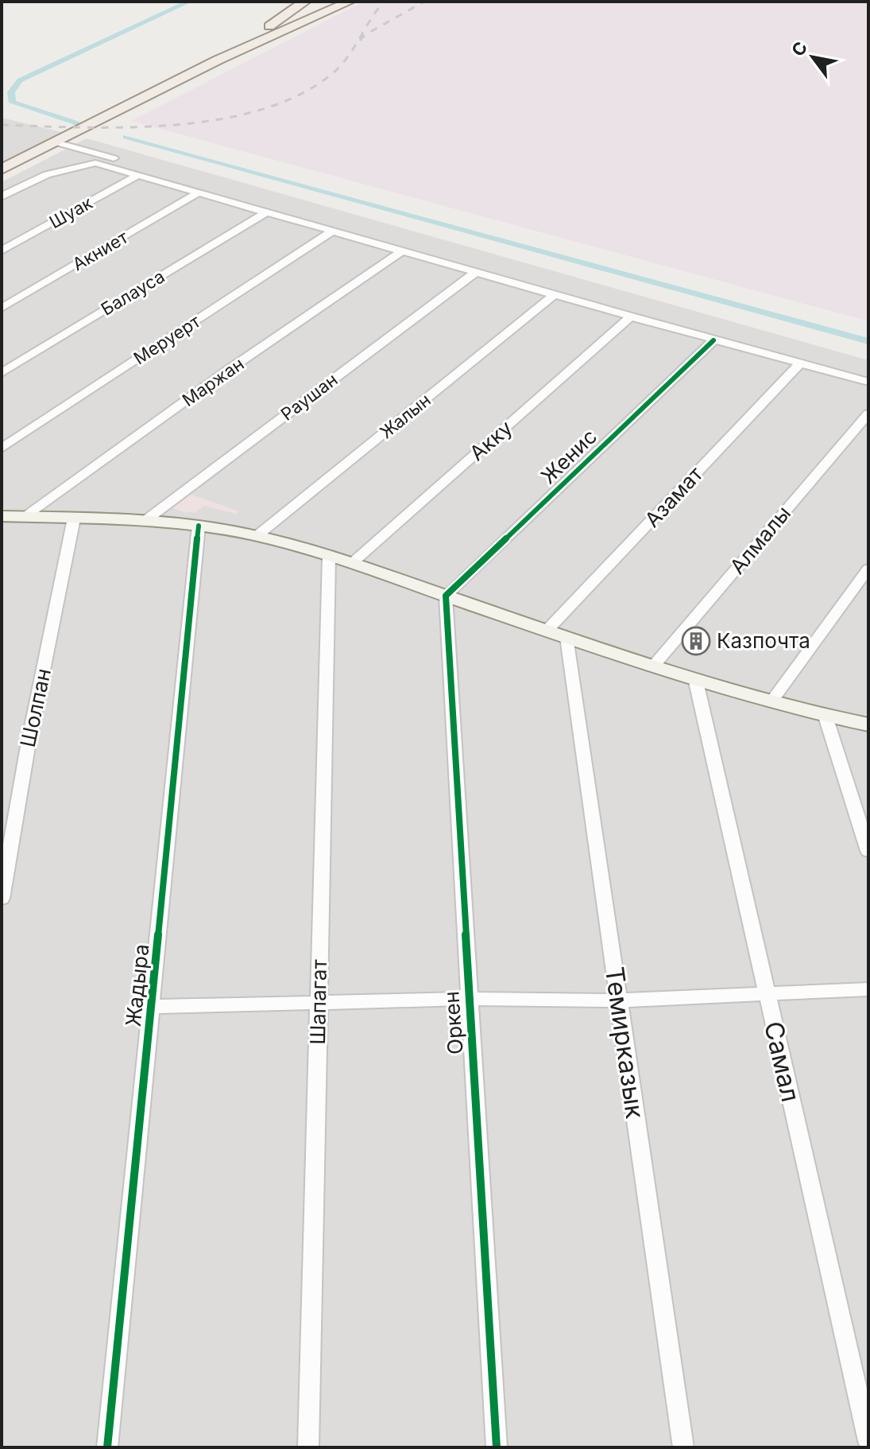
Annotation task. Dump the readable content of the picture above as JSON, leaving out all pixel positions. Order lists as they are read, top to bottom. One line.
{"streets":{"street":["Шуак","Акниет","Балауса","Меруерт","Маржан","Раушан","Жалын","Акку","Женис","Азамат","Алмалы","Шолпан","Жадыра","Шапагат","Оркен","Темирказык","Самал"]},"crossings":[["Женис","Оркен"]],"places":{"building":["Казпочта"]},"north":"top left"}
